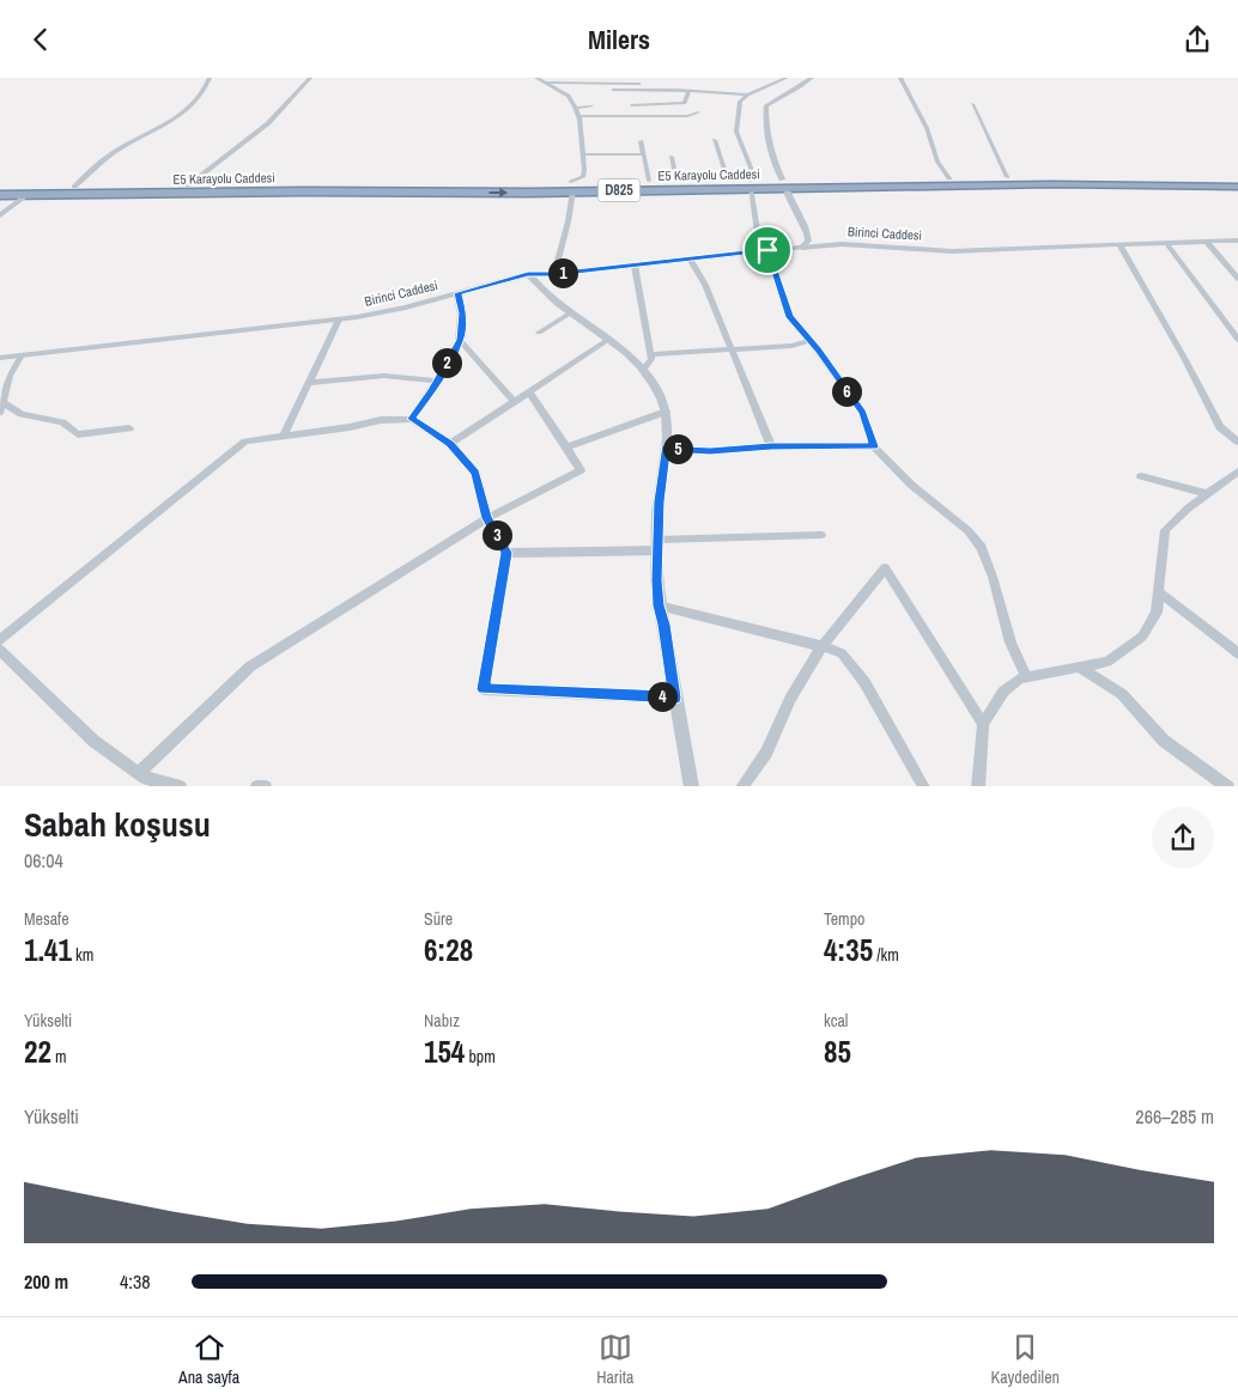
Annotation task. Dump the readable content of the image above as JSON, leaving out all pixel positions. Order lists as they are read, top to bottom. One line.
{"streets":{"highway":["E5 Karayolu Caddesi","D825"],"street":["Birinci Caddesi"]},"page":{"header":"Milers","pins":["1","2","6","5","3","4"],"heading":["Sabah koşusu","06:04"],"stats":[["Mesafe","1.41 km"],["Süre","6:28"],["Tempo","4:35 /km"],["Yükselti","22 m"],["Nabız","154 bpm"],["kcal","85"]],"chart":["Yükselti","266–285 m"],"list":[{"name":"200 m","note":"4:38"}],"tabs":["Ana sayfa","Harita","Kaydedilen"]}}
